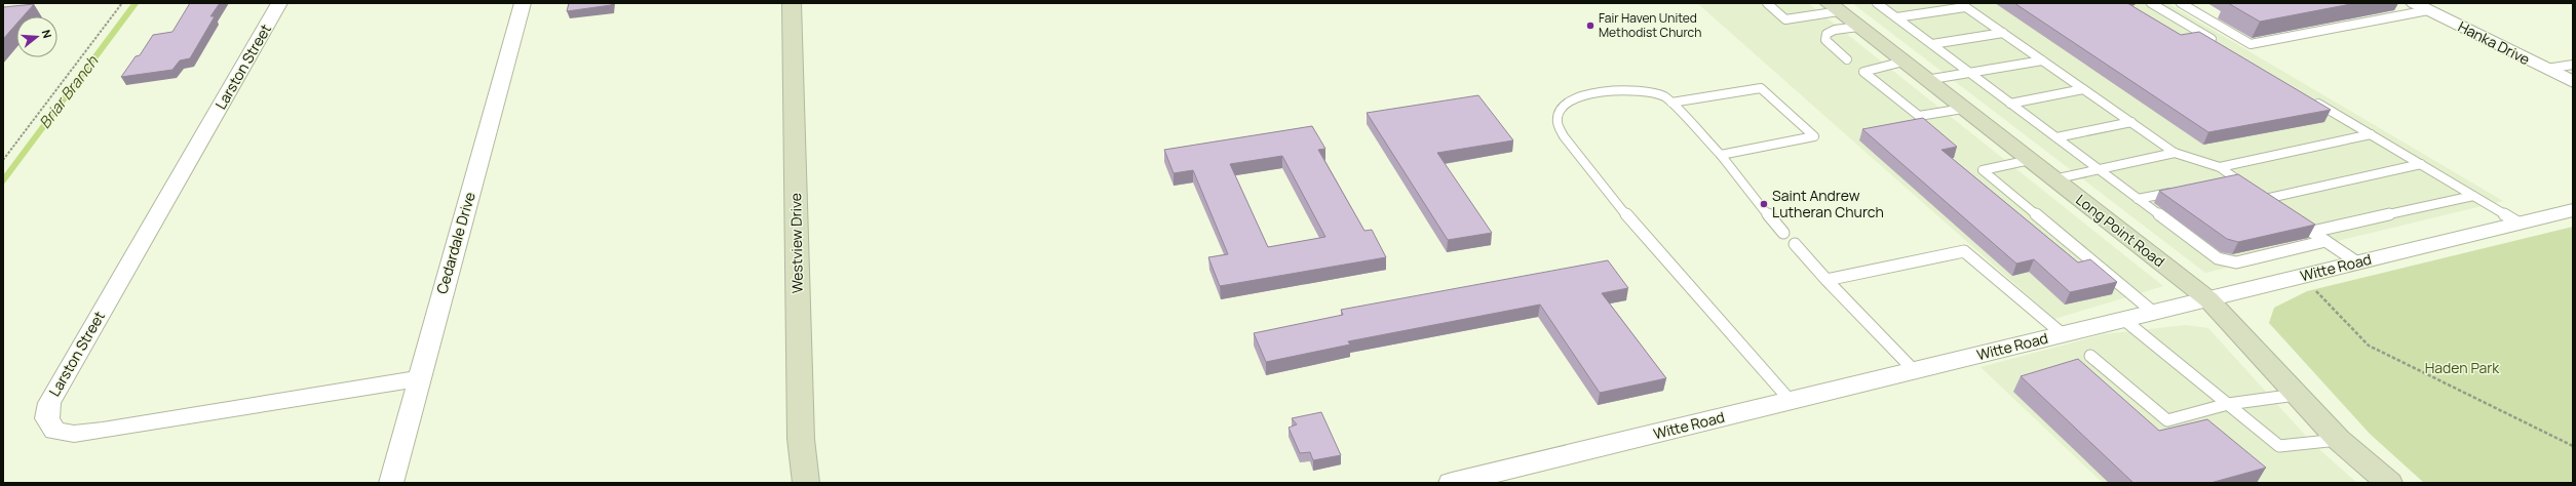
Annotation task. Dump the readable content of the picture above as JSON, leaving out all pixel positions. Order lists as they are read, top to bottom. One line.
{"streets":{"main road":["Long Point Road","Westview Drive"],"street":["Hanka Drive","Larston Street","Cedardale Drive","Witte Road"]},"crossings":[["Larston Street","Cedardale Drive"],["Long Point Road","Witte Road"]],"water":["Briar Branch"],"parks":["Haden Park"],"places":["Fair Haven United Methodist Church","Saint Andrew Lutheran Church"],"north":"right"}
